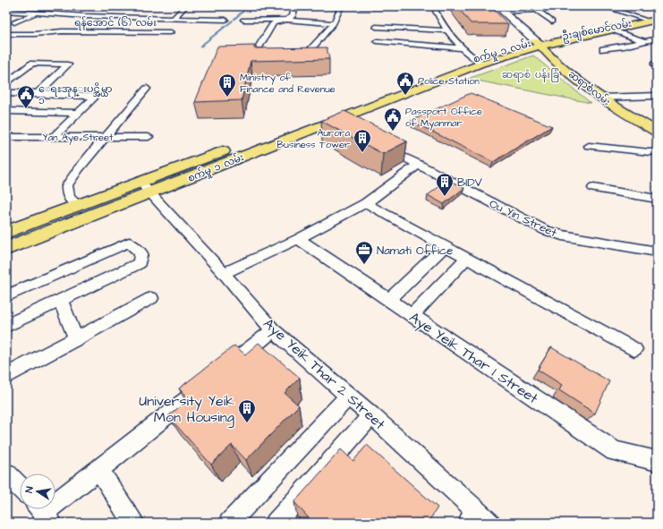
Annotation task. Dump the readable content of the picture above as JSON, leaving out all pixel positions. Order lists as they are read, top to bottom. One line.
{"streets":{"main road":["ဦးချစ်မောင်လမ်း","စက်မှု ၁ လမ်း","ဆရာစံလမ်း"],"street":["ရန်အောင် (၆) လမ်း","Yan Aye Street","Ou Yin Street","Aye Yeik Thar 1 Street","Aye Yeik Thar 2 Street"]},"crossings":[["ဦးချစ်မောင်လမ်း","စက်မှု ၁ လမ်း"],["ဦးချစ်မောင်လမ်း","ဆရာစံလမ်း"],["စက်မှု ၁ လမ်း","ဆရာစံလမ်း"],["စက်မှု ၁ လမ်း","Aye Yeik Thar 2 Street"]],"parks":["ဆရာစံ ပန်းခြံ"],"places":{"public building":["Police Station","ေရႊအုန္းပင္အိမ္ယာ ၁","Passport Office of Myanmar"],"building":["Ministry of Finance and Revenue","Aurora Business Tower","BIDV","University Yeik Mon Housing"],"office":["Namati Office"]},"north":"left"}
